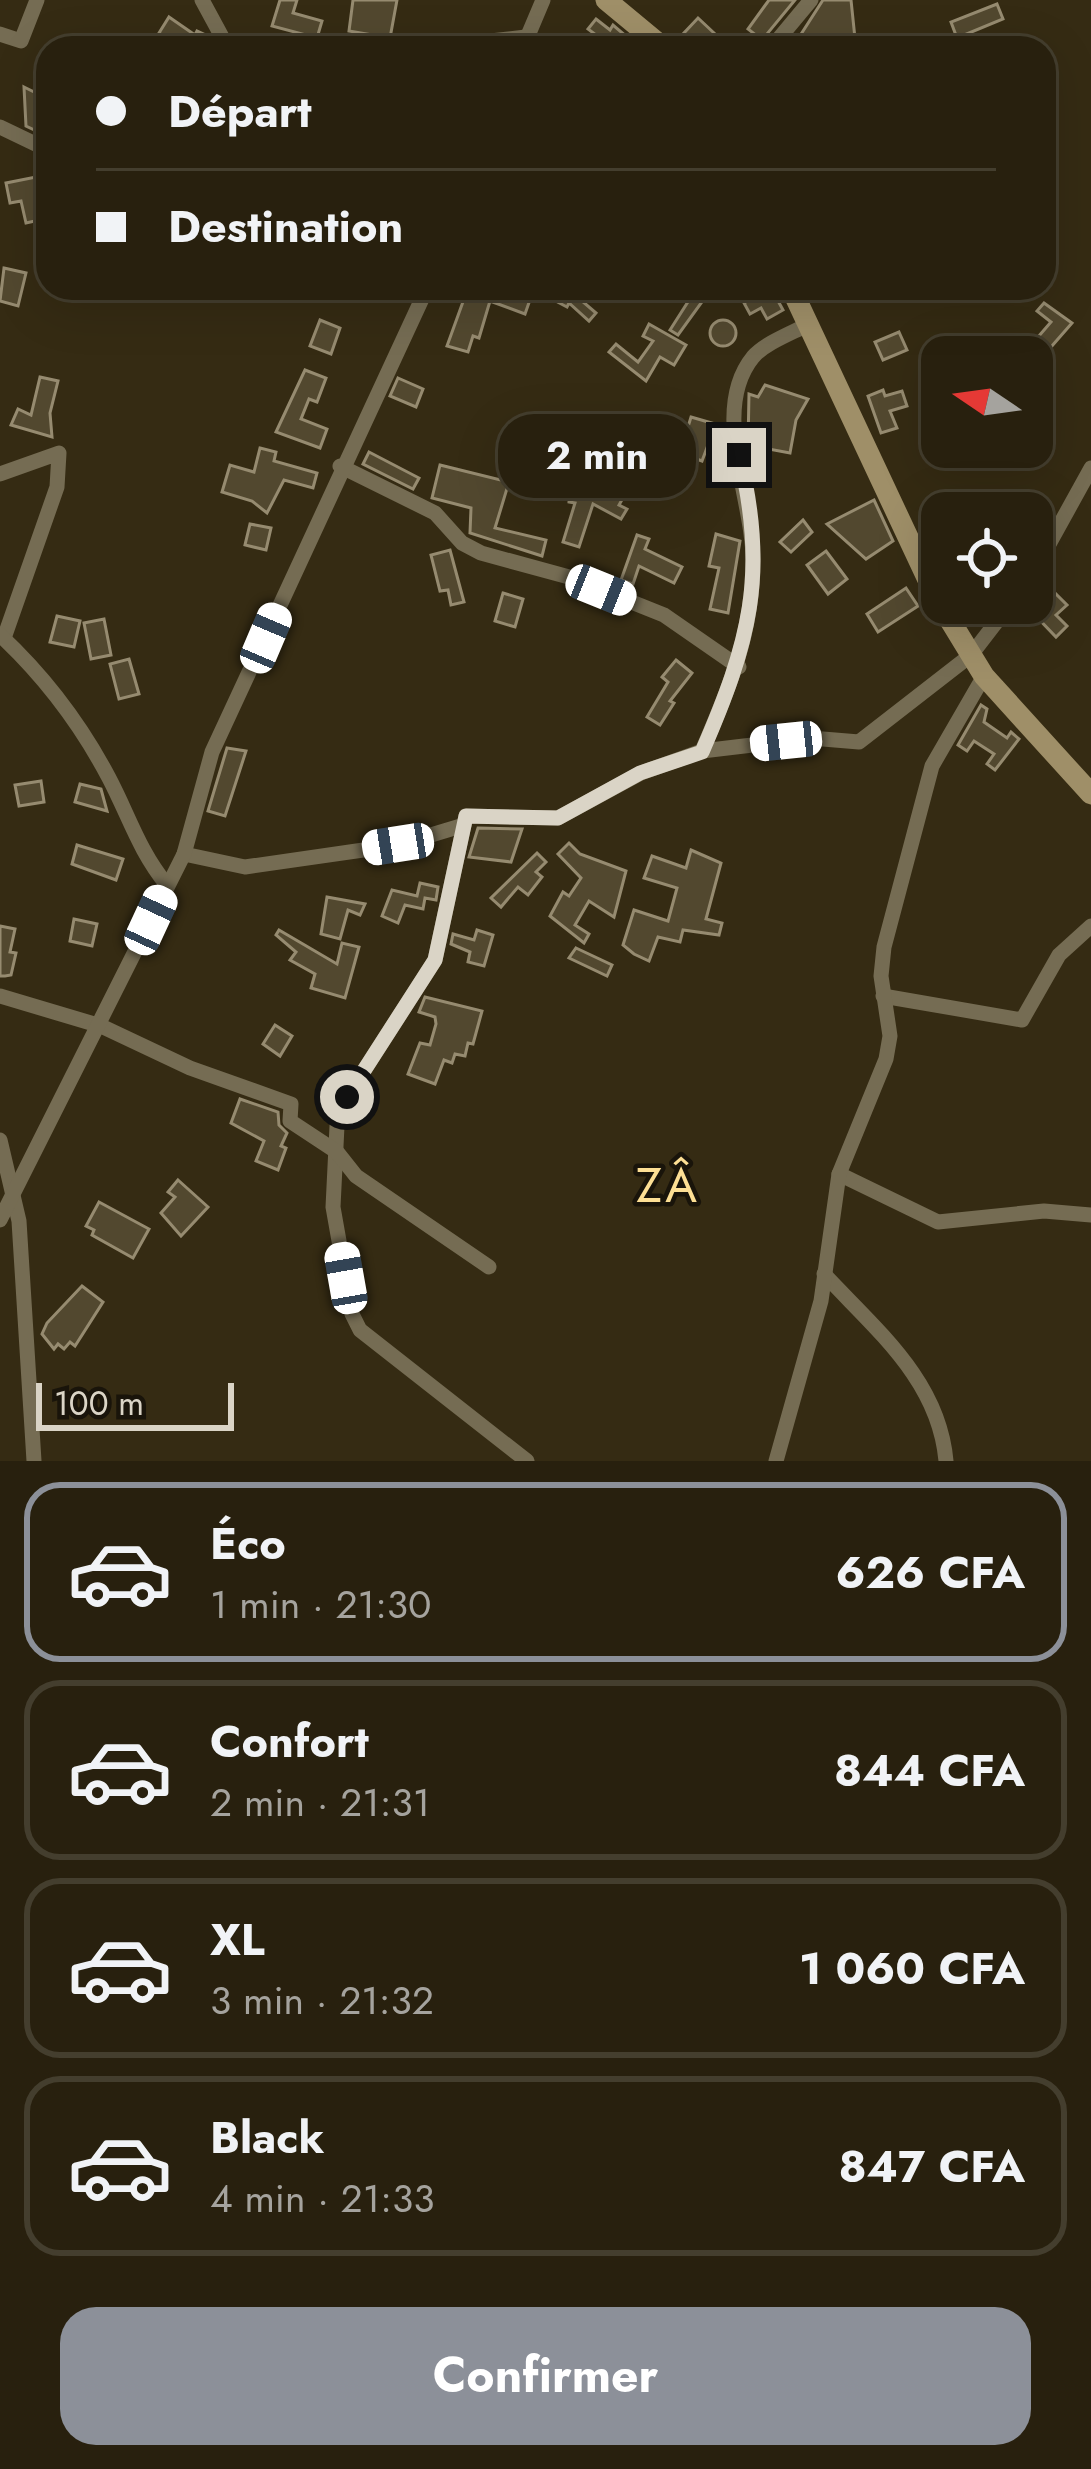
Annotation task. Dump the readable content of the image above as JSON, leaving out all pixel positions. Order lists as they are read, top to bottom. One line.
{"districts":["ZÂ"],"scale_bar":"100 m","north":"left","page":{"banner":["Départ","Destination"],"bubble":"2 min","scale":"100 m","list":[{"name":"Éco","note":"1 min · 21:30","value":"626 CFA"},{"name":"Confort","note":"2 min · 21:31","value":"844 CFA"},{"name":"XL","note":"3 min · 21:32","value":"1 060 CFA"},{"name":"Black","note":"4 min · 21:33","value":"847 CFA"}],"buttons":"Confirmer"}}
